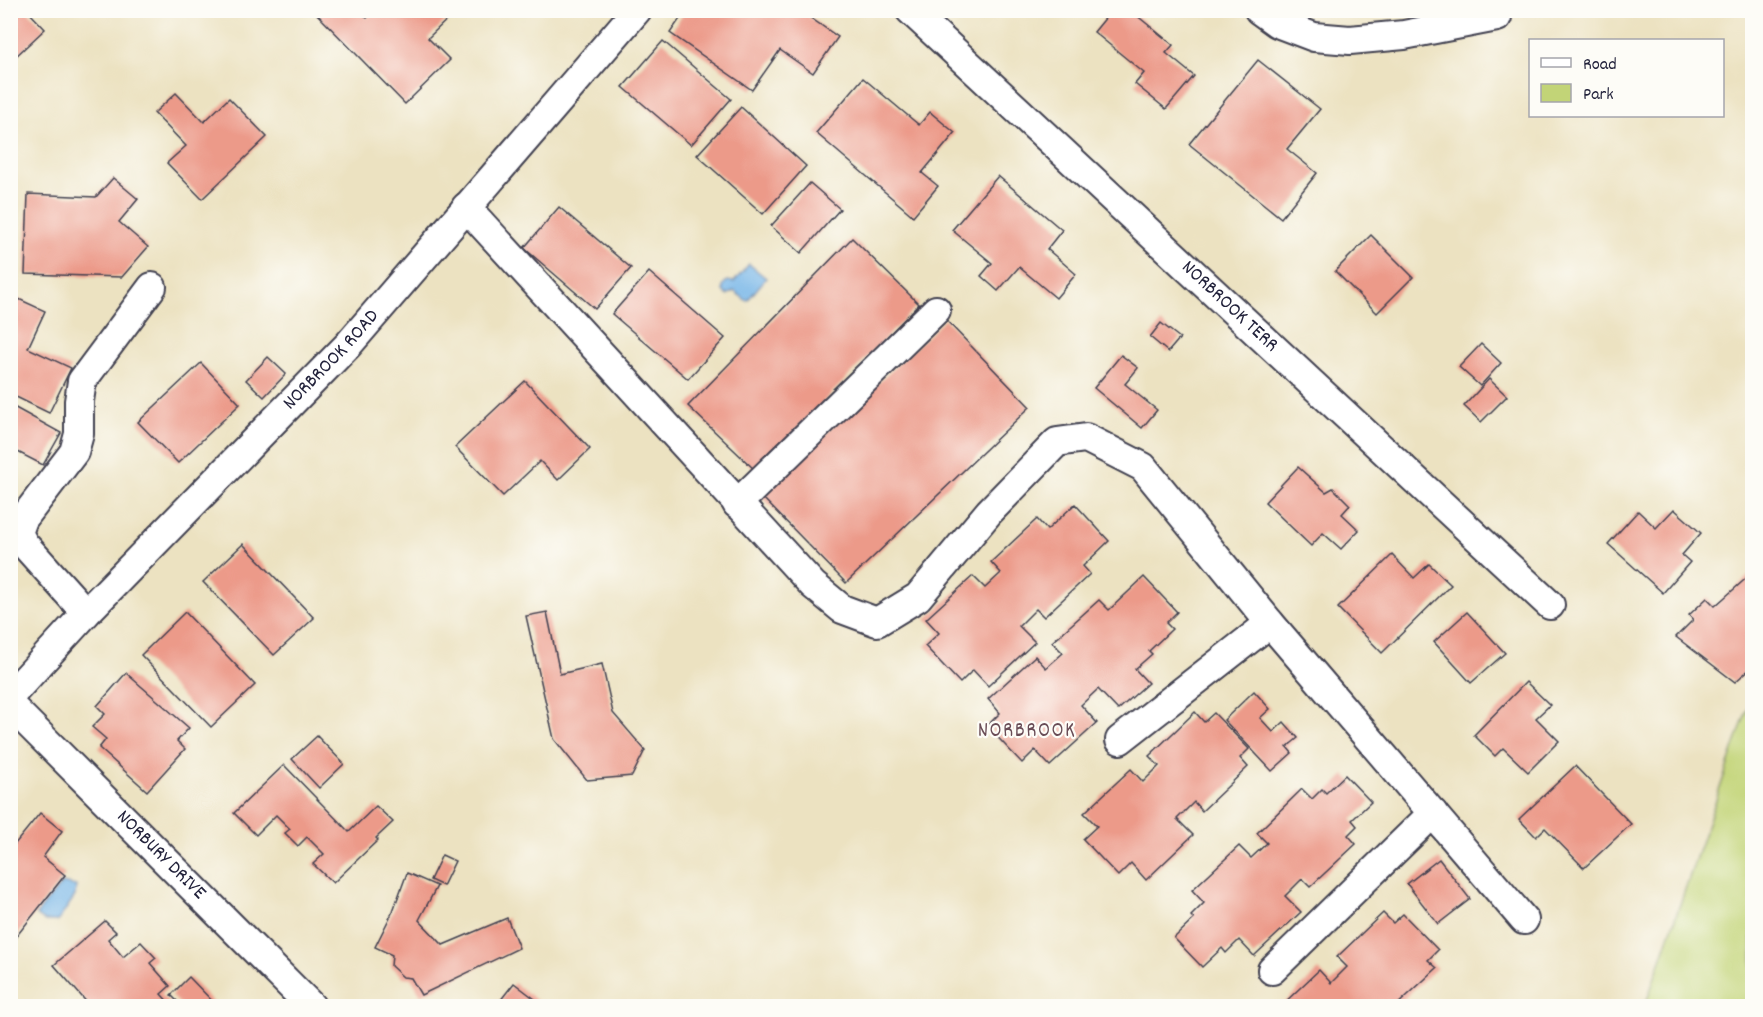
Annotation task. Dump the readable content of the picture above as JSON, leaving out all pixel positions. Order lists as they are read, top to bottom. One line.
{"streets":{"street":["NORBROOK TERR","NORBROOK ROAD","NORBURY DRIVE"]},"districts":["NORBROOK"],"legend":["Road","Park"]}
